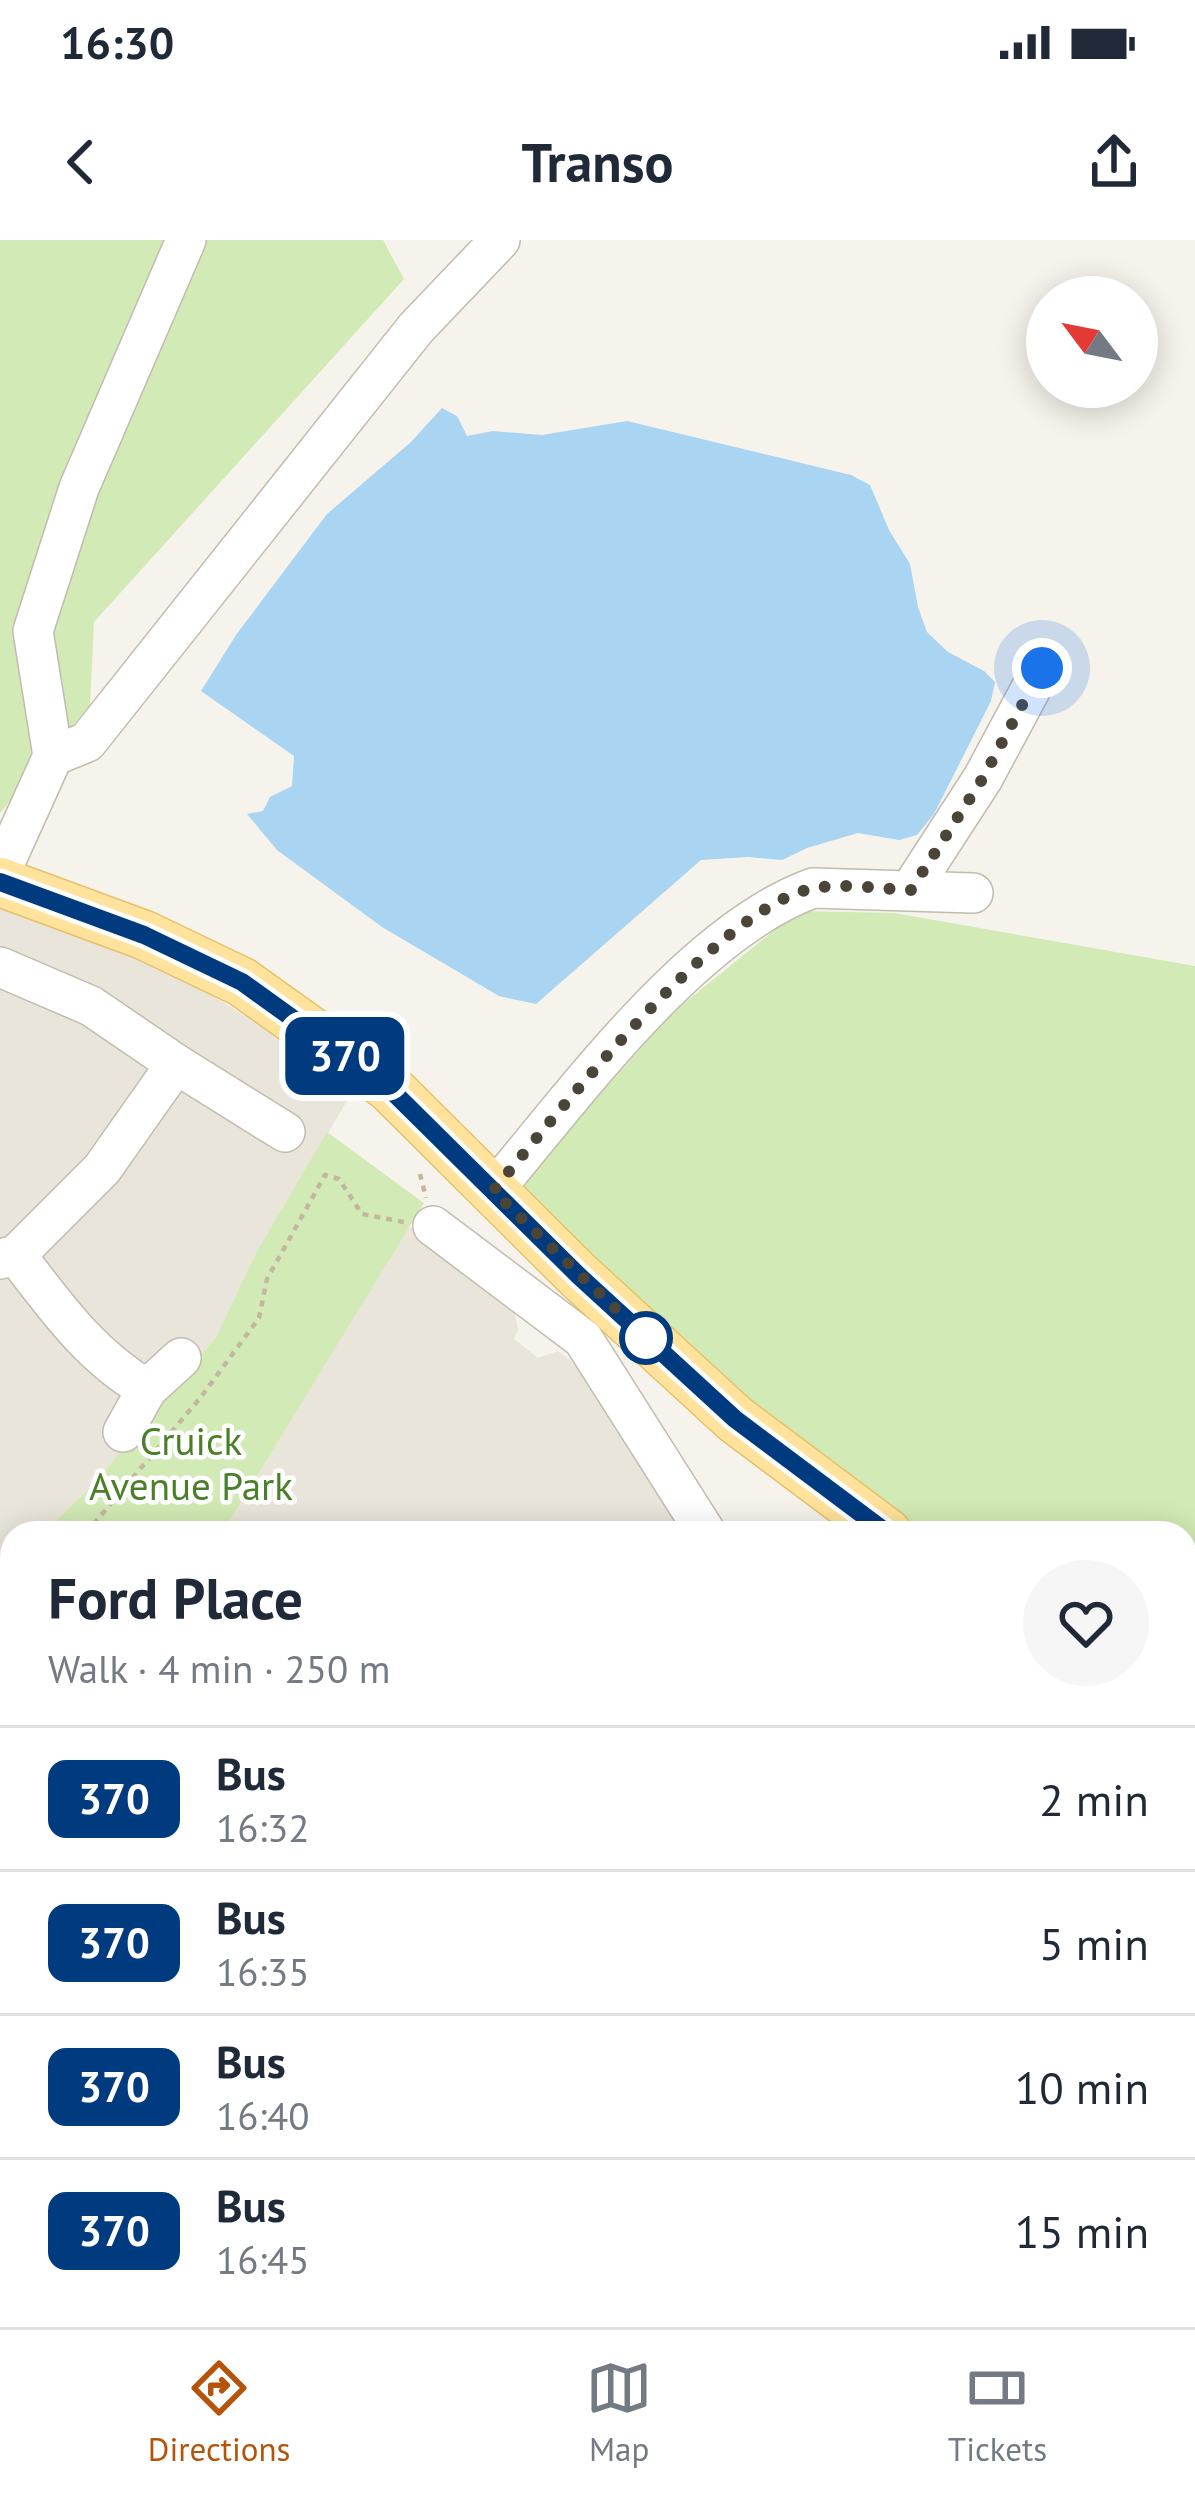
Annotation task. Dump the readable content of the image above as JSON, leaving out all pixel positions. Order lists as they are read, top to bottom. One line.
{"parks":["Cruick Avenue Park"],"lines":["bus line 370"],"north":"top left","page":{"status":"16:30","header":"Transo","on_map":"370","heading":["Ford Place","Walk · 4 min · 250 m"],"list":[{"mark":"370","name":"Bus","note":"16:32","value":"2 min"},{"mark":"370","name":"Bus","note":"16:35","value":"5 min"},{"mark":"370","name":"Bus","note":"16:40","value":"10 min"},{"mark":"370","name":"Bus","note":"16:45","value":"15 min"}],"tabs":["Directions","Map","Tickets"]}}
